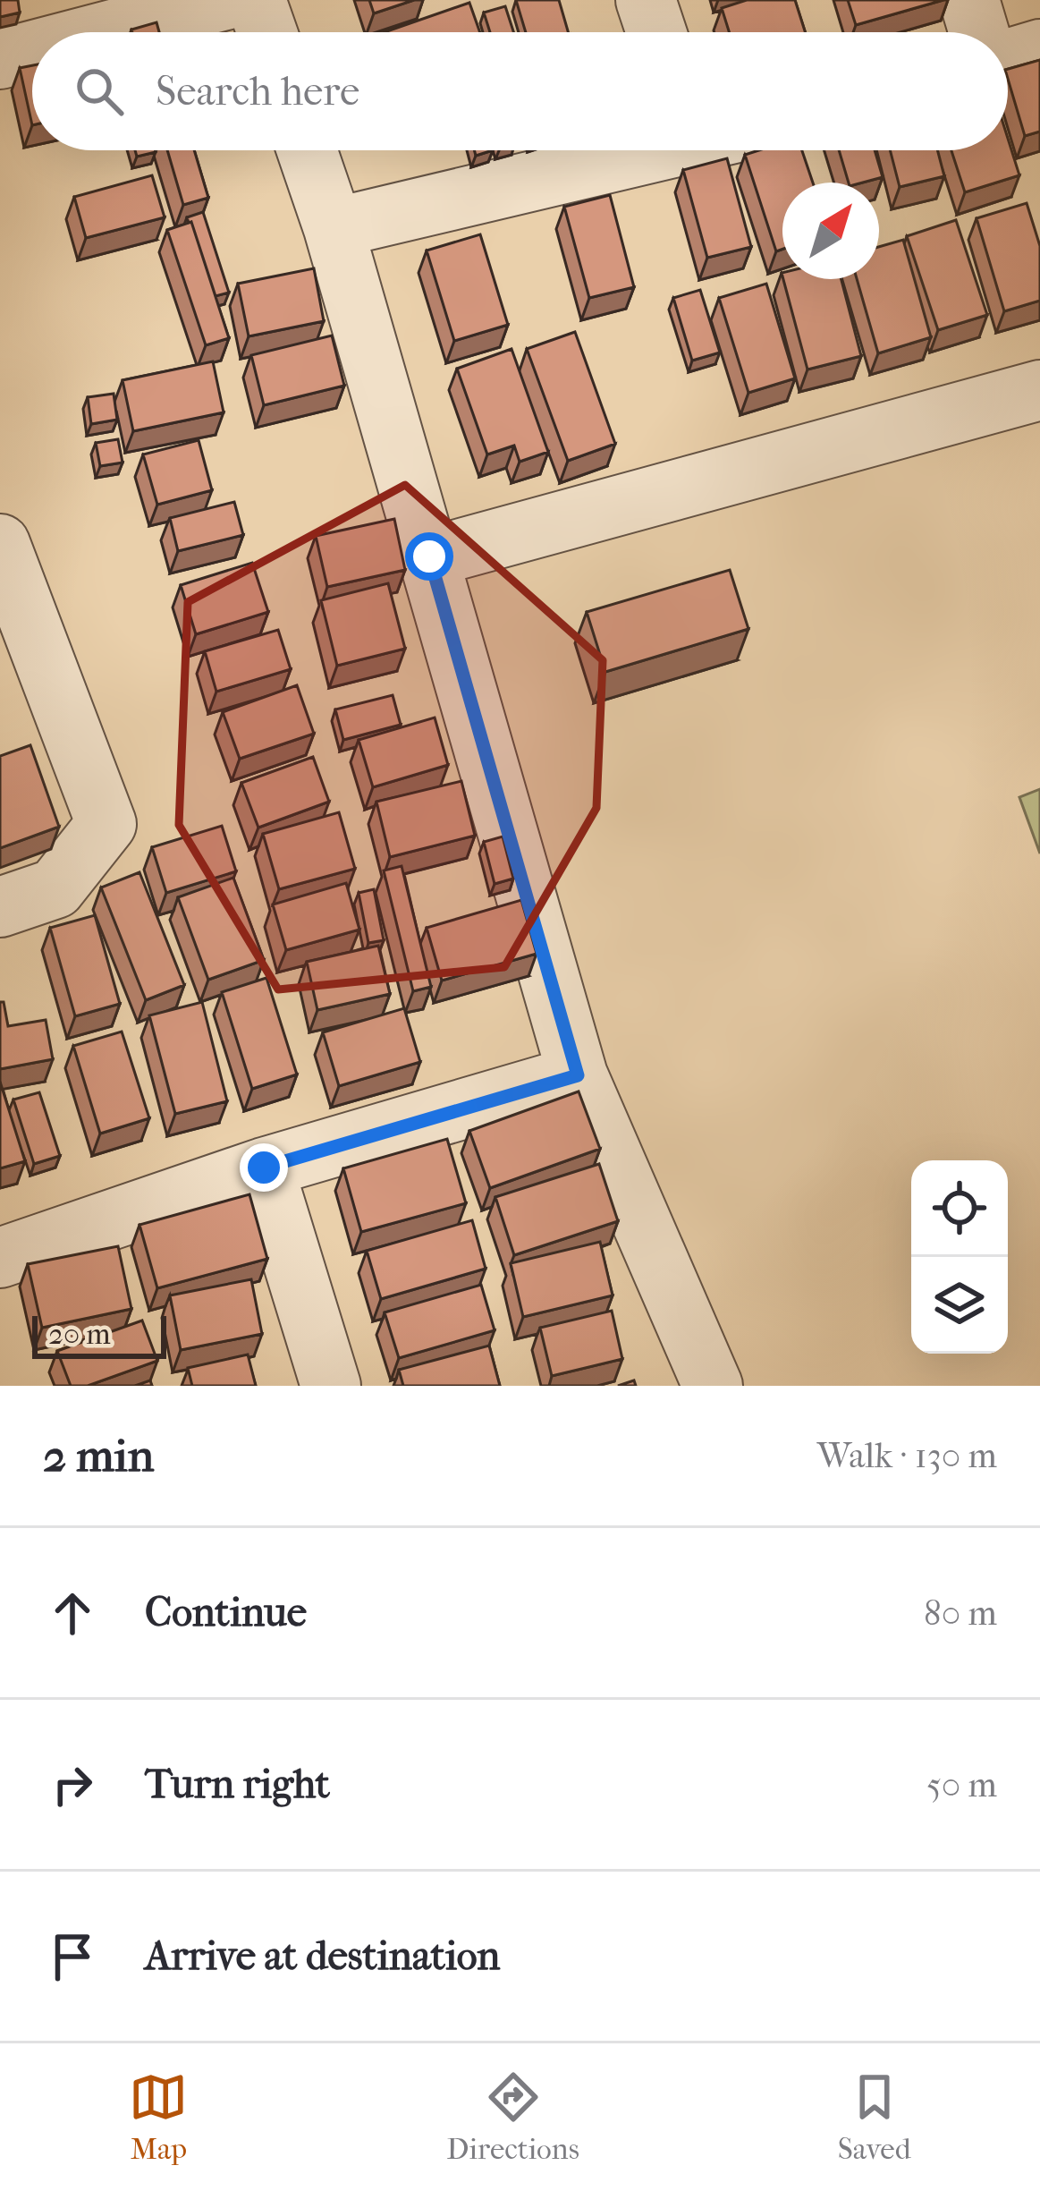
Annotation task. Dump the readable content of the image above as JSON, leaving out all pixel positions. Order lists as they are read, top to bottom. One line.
{"scale_bar":"20 m","north":"top right","page":{"search":"Search here","scale":"20 m","heading":["2 min","Walk · 130 m"],"list":[["Continue","80 m"],["Turn right","50 m"],"Arrive at destination"],"nav":["Map","Directions","Saved"]}}
